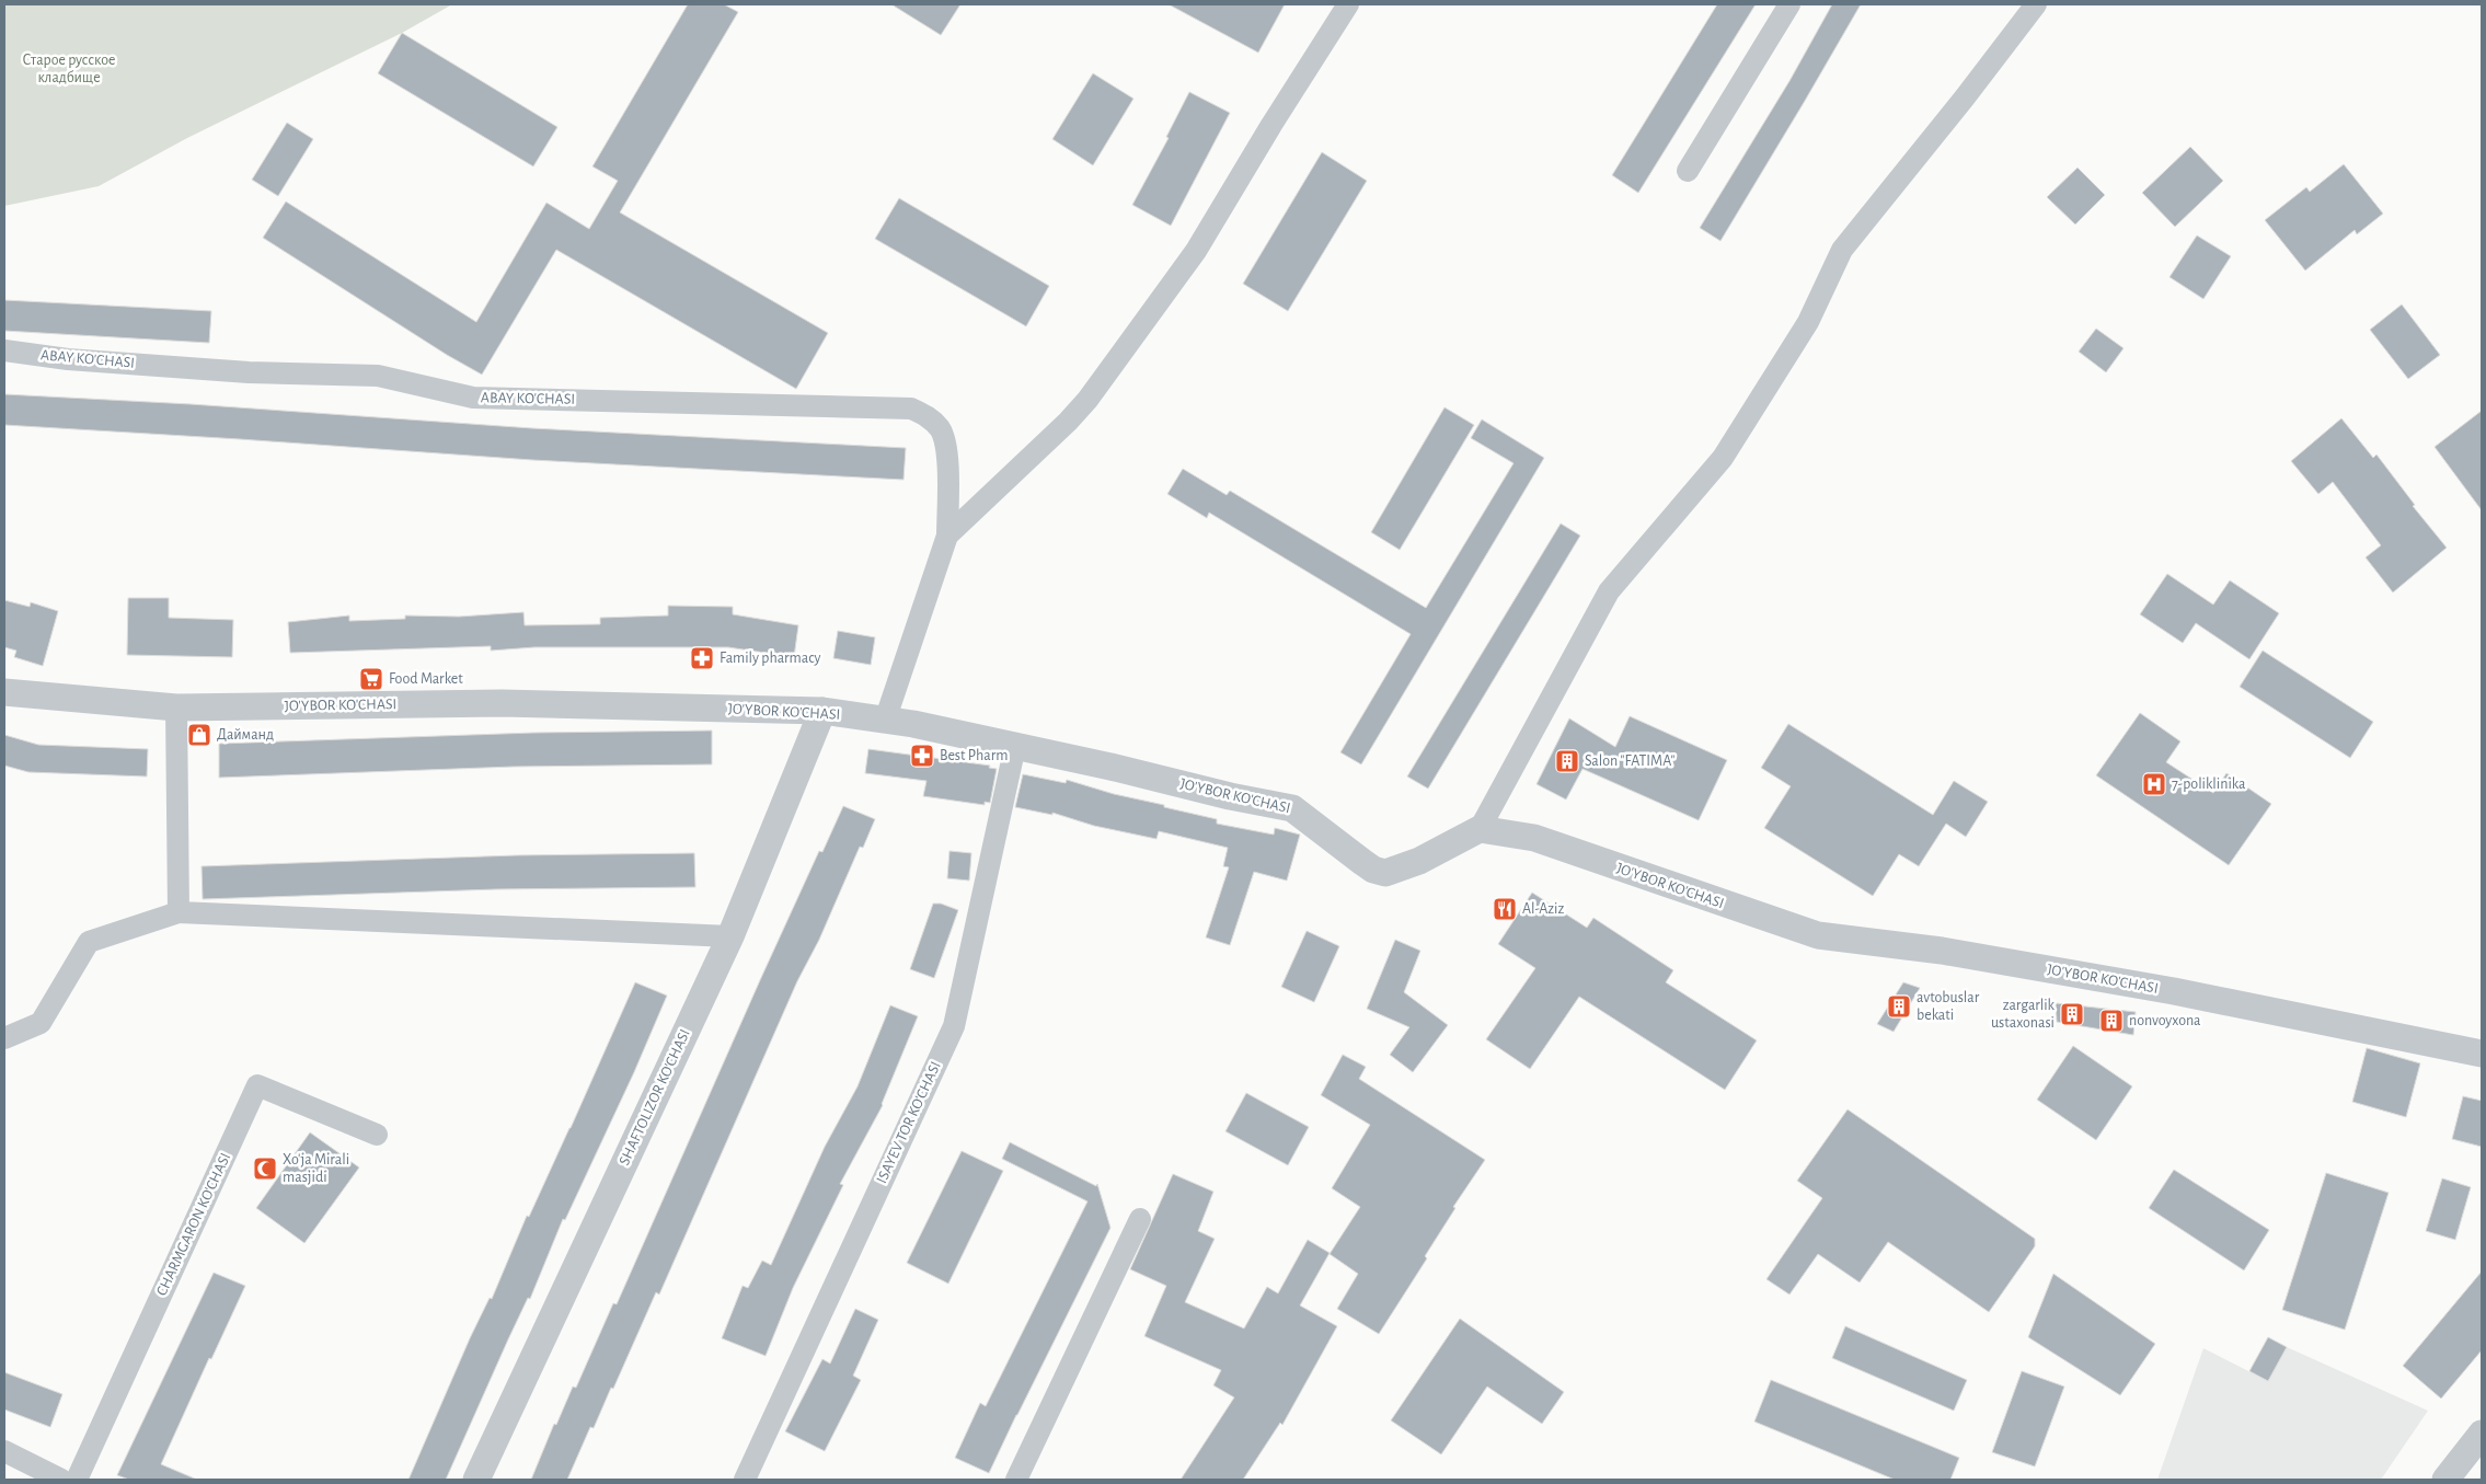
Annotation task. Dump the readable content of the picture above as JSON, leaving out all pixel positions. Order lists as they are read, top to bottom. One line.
{"streets":{"street":["ABAY KO'CHASI","JO'YBOR KO'CHASI","SHAFTOLIZOR KO'CHASI","ISAYEV TOR KO'CHASI","CHARMGARON KO'CHASI"]},"crossings":[["JO'YBOR KO'CHASI","SHAFTOLIZOR KO'CHASI"],["JO'YBOR KO'CHASI","ISAYEV TOR KO'CHASI"]],"parks":["Старое русское кладбище"],"places":{"pharmacy":["Family pharmacy","Best Pharm"],"supermarket":["Food Market"],"shop":["Дайманд"],"building":["Salon \"FATIMA\"","avtobuslar bekati","zargarlik ustaxonasi","nonvoyxona"],"hospital":["7-poliklinika"],"restaurant":["Al-Aziz"],"mosque":["Xo'ja Mirali masjidi"]}}
